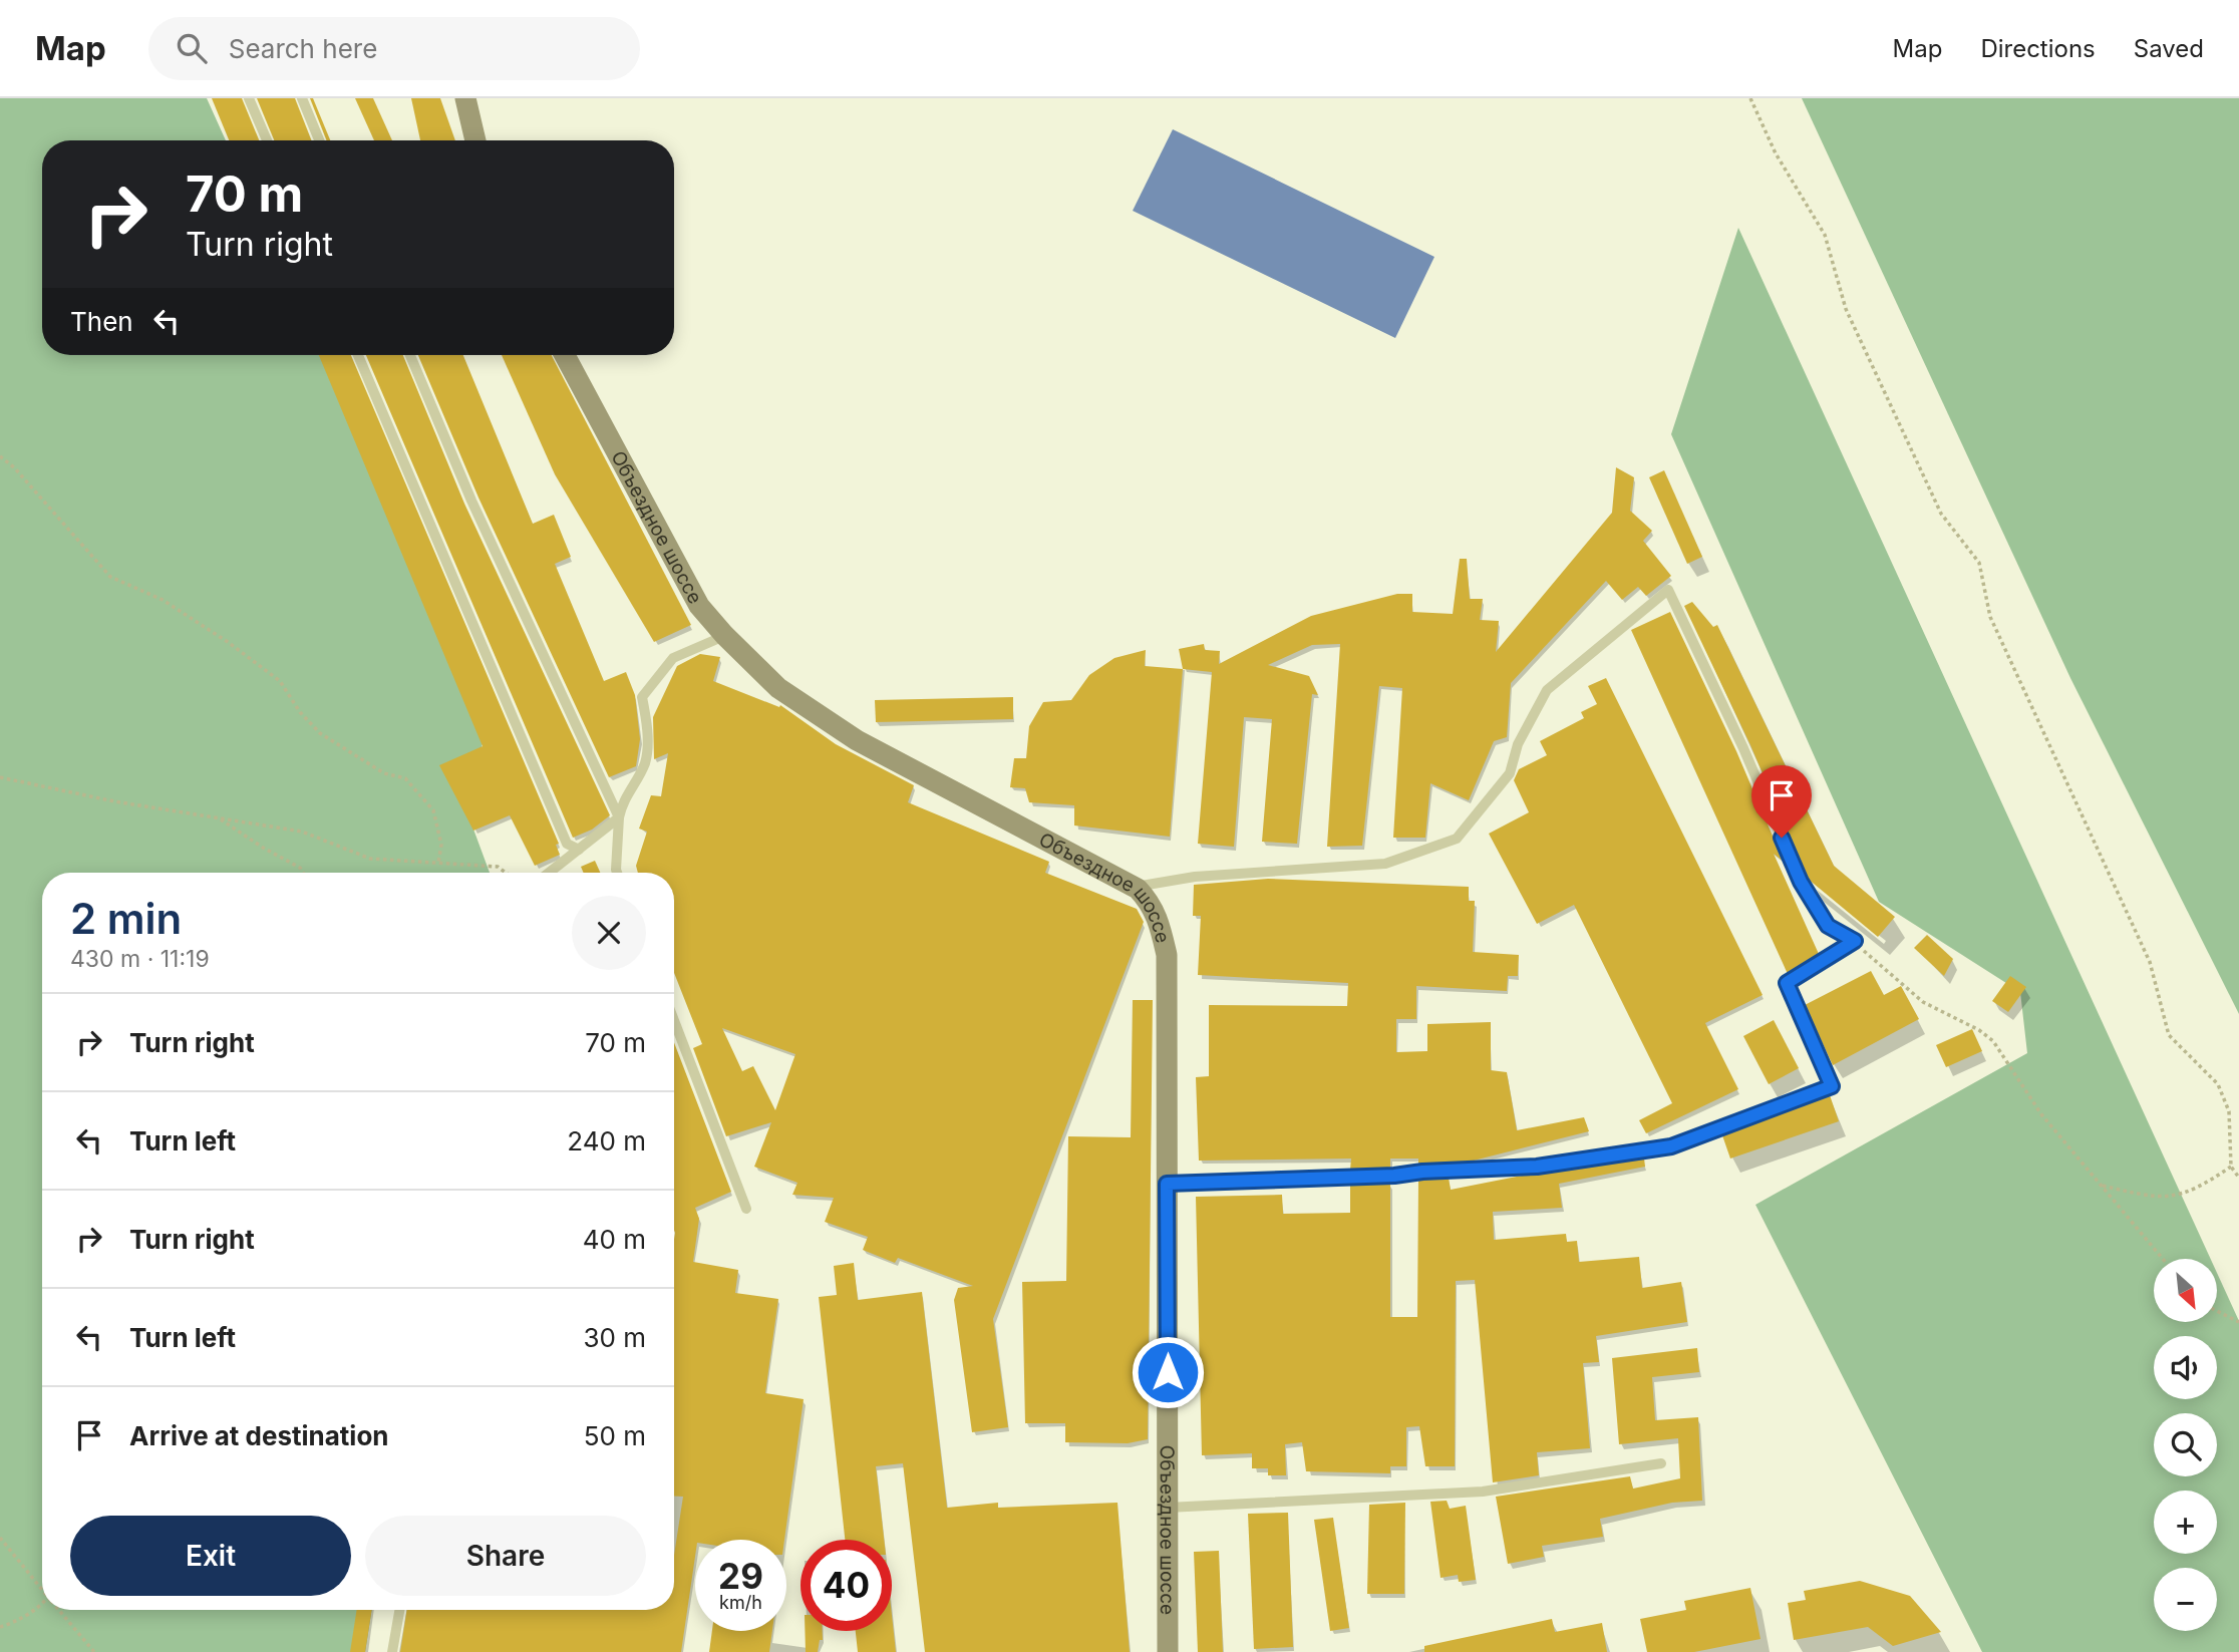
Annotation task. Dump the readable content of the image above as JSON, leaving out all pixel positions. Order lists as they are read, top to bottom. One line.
{"streets":{"street":["Объездное шоссе"]},"north":"bottom right","page":{"header":"Map","search":"Search here","nav":["Map","Directions","Saved"],"turn":["70 m","Turn right"],"then":"Then","heading":["2 min","430 m · 11:19"],"list":[{"name":"Turn right","value":"70 m"},{"name":"Turn left","value":"240 m"},{"name":"Turn right","value":"40 m"},{"name":"Turn left","value":"30 m"},{"name":"Arrive at destination","value":"50 m"}],"map_buttons":["+","−"],"buttons":["Exit","Share"],"speed":"29 km/h","limit":"40"}}
